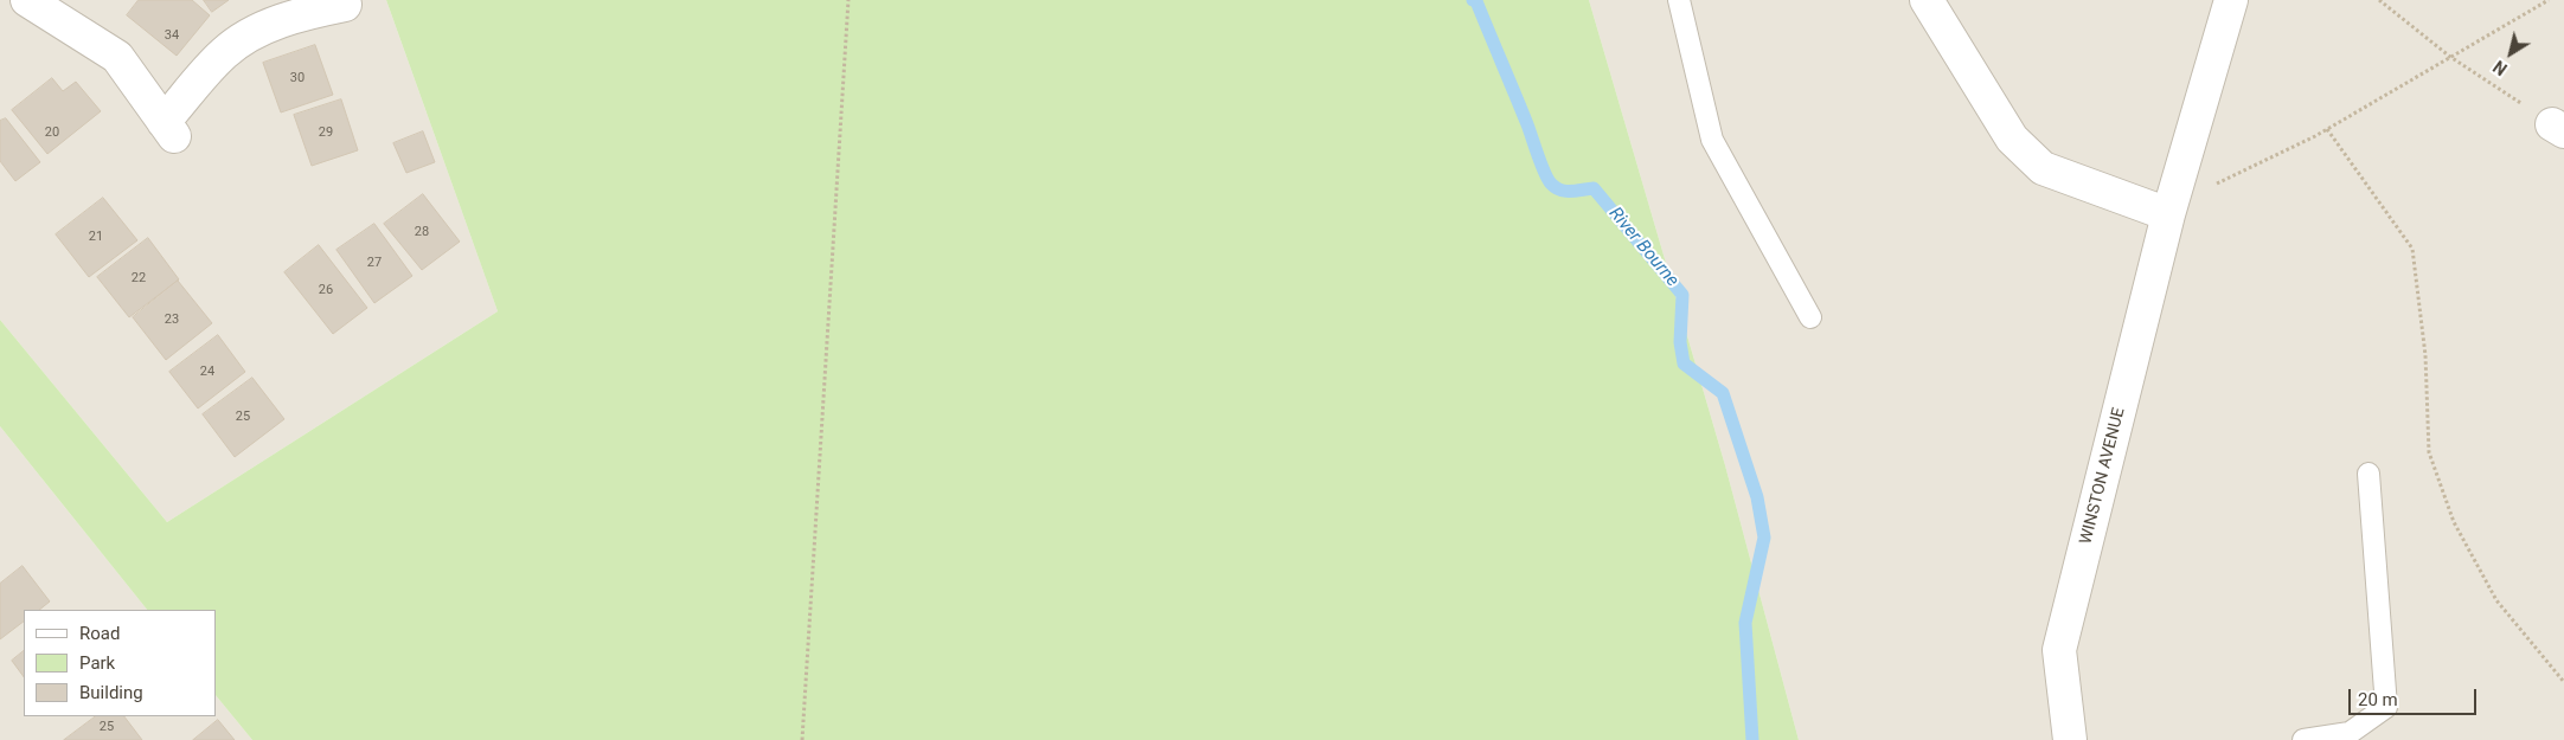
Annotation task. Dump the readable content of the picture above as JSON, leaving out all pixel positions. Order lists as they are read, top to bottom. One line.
{"streets":{"street":["WINSTON AVENUE"]},"water":["River Bourne"],"house_numbers":["34","30","20","29","28","21","27","22","26","23","24","25","25"],"legend":["Road","Park","Building"],"scale_bar":"20 m","north":"bottom left"}
